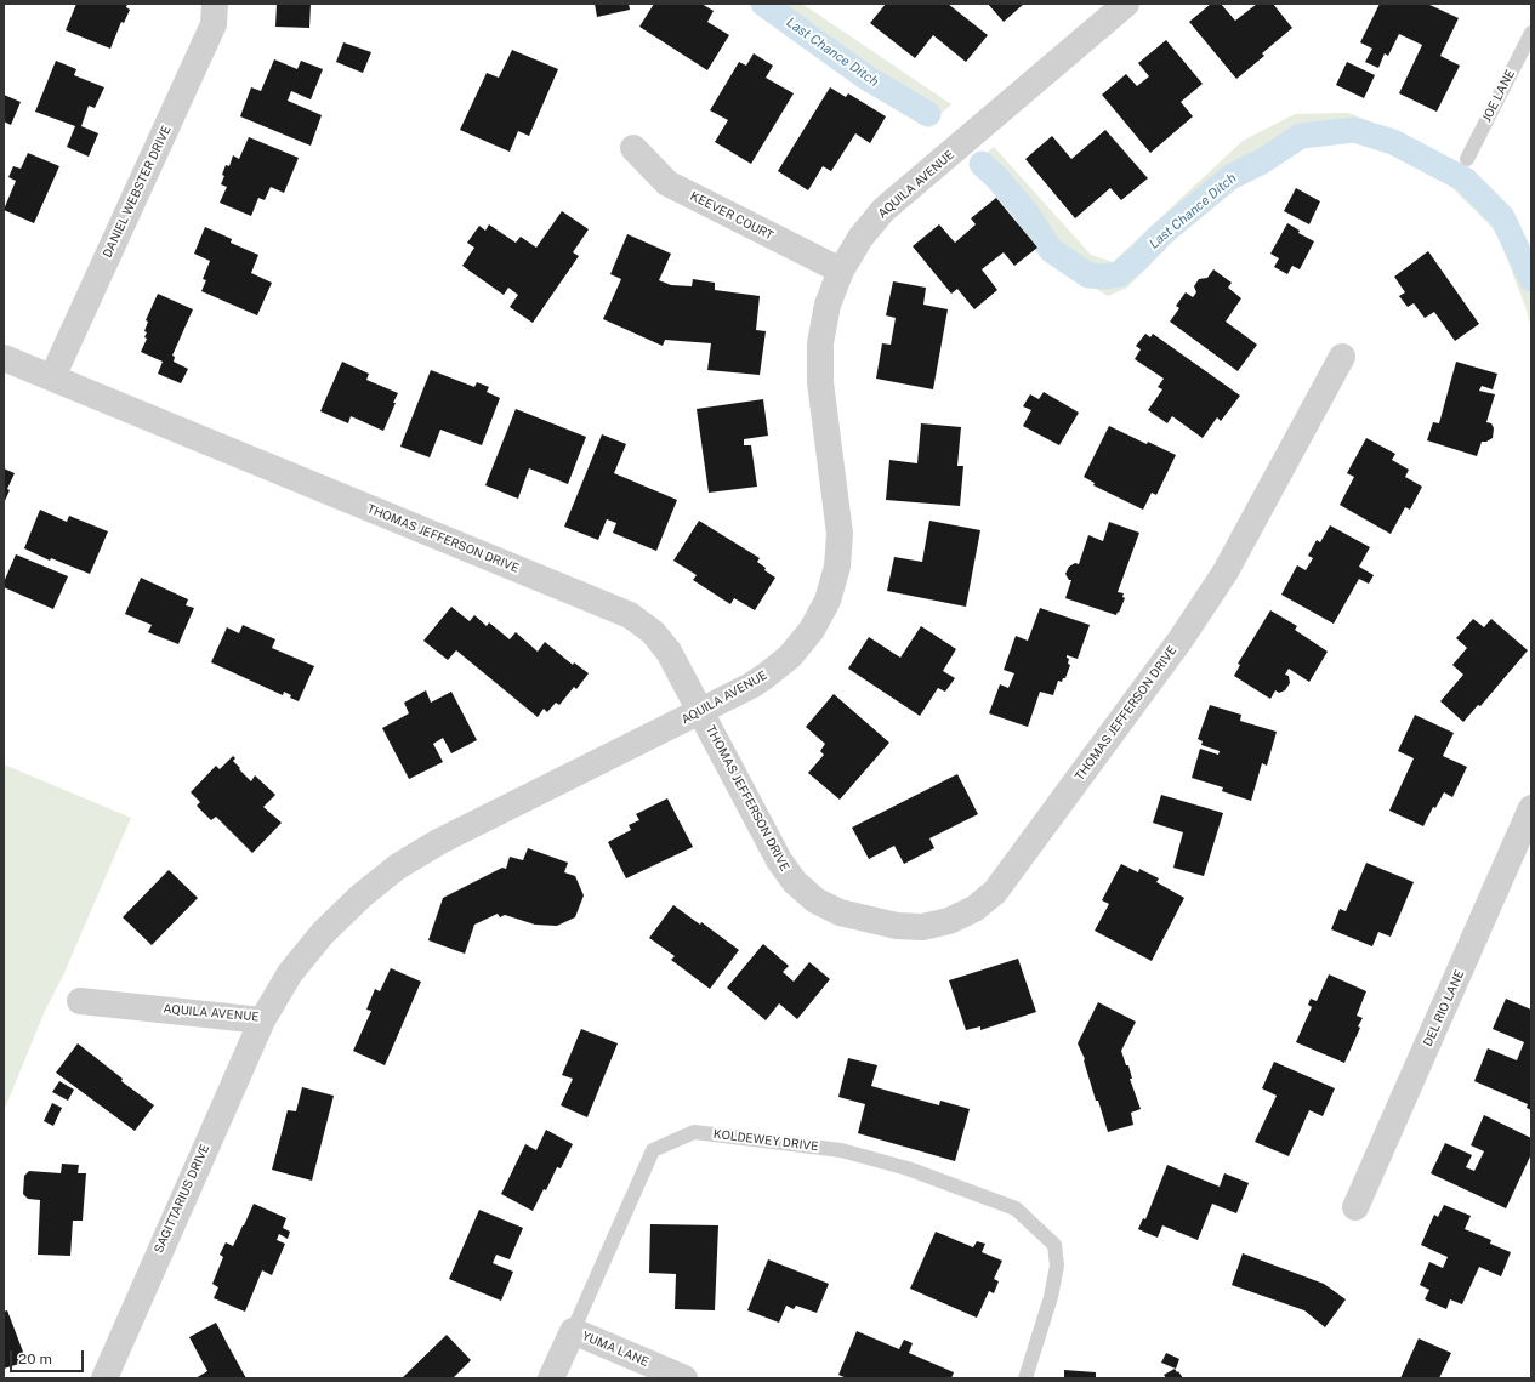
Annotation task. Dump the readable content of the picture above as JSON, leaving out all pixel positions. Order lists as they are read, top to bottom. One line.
{"streets":{"street":["AQUILA AVENUE","DANIEL WEBSTER DRIVE","KEEVER COURT","THOMAS JEFFERSON DRIVE","DEL RIO LANE","KOLDEWEY DRIVE","SAGITTARIUS DRIVE","YUMA LANE"],"lane":["JOE LANE"]},"crossings":[["AQUILA AVENUE","KEEVER COURT"],["AQUILA AVENUE","THOMAS JEFFERSON DRIVE"],["AQUILA AVENUE","SAGITTARIUS DRIVE"],["DANIEL WEBSTER DRIVE","THOMAS JEFFERSON DRIVE"],["KOLDEWEY DRIVE","YUMA LANE"]],"water":["Last Chance Ditch"],"scale_bar":"20 m"}
